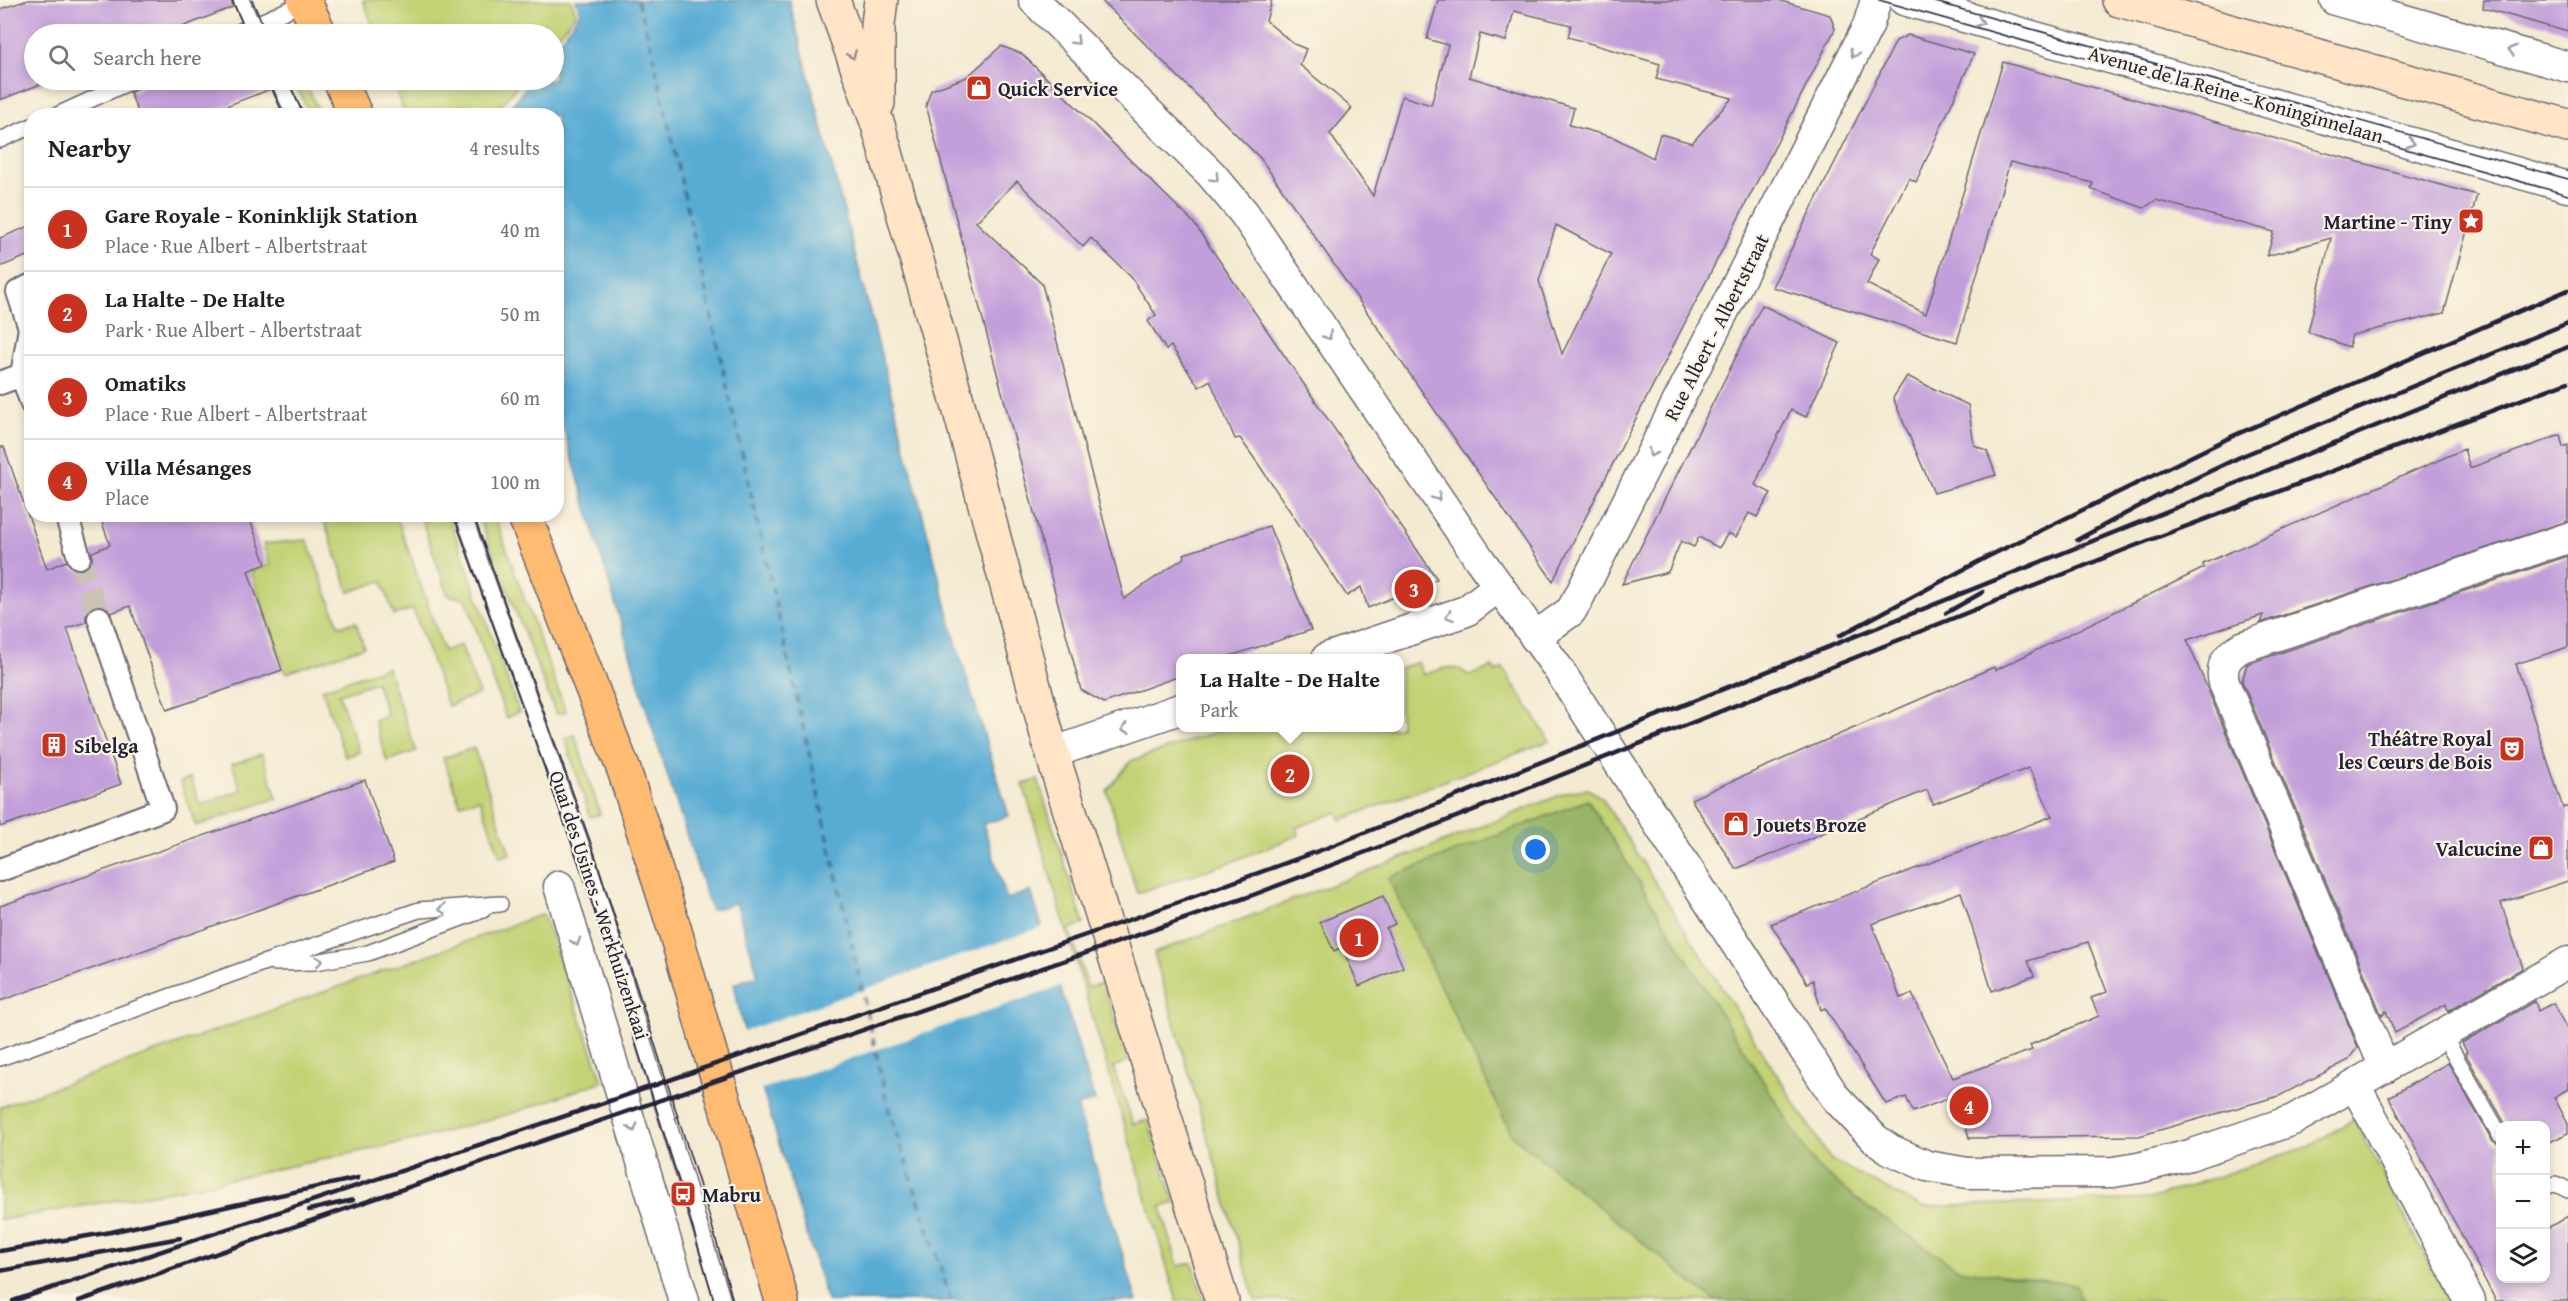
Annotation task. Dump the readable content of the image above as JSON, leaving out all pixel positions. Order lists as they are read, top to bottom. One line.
{"streets":{"street":["Avenue de la Reine - Koninginnelaan","Rue Albert - Albertstraat","Quai des Usines - Werkhuizenkaai"]},"one_way":["Rue Albert - Albertstraat"],"places":{"shop":["Quick Service","Jouets Broze","Valcucine"],"place":["Martine - Tiny"],"building":["Sibelga"],"theatre":["Théâtre Royal les Cœurs de Bois"],"bus stop":["Mabru"]},"page":{"search":"Search here","heading":["Nearby","4 results"],"list":[{"mark":"1","name":"Gare Royale - Koninklijk Station","note":"Place · Rue Albert - Albertstraat","value":"40 m"},{"mark":"2","name":"La Halte - De Halte","note":"Park · Rue Albert - Albertstraat","value":"50 m"},{"mark":"3","name":"Omatiks","note":"Place · Rue Albert - Albertstraat","value":"60 m"},{"mark":"4","name":"Villa Mésanges","note":"Place","value":"100 m"}],"pins":["3","2","1","4"],"popup":["La Halte - De Halte","Park"],"map_buttons":["+","−"]}}
